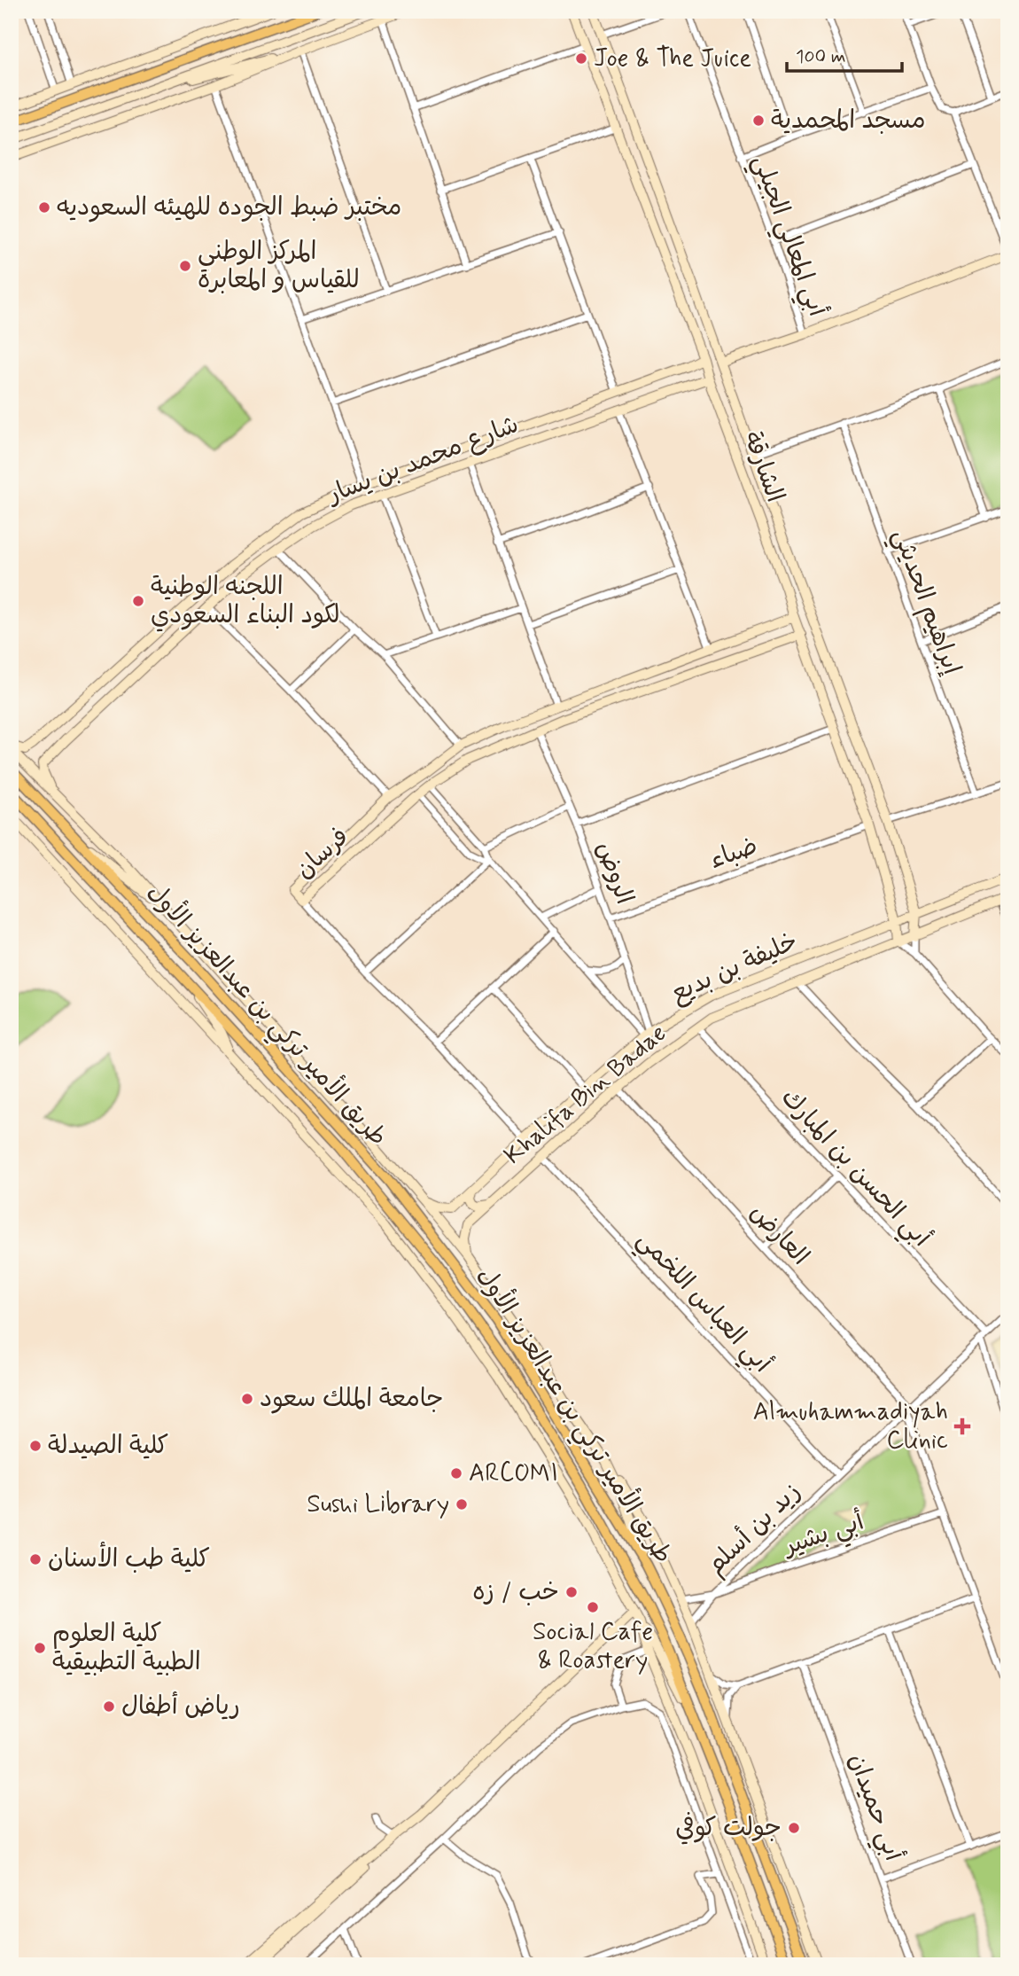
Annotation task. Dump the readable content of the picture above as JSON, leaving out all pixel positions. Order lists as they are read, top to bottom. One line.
{"streets":{"main road":["طريق الأمير تركي بن عبدالعزيز الأول"],"street":["أبي المعالي الجيلي","شارع محمد بن يسار","الشارقة","إبراهيم الحديثي","فرسان","ضباء","الروض","خليفة بن بديع","Khalifa Bin Badae","أبي الحسن بن المبارك","العارض","أبي العباس اللخمي","زيد بن أسلم","أبي بشير","أبي حميدان"]},"crossings":[["شارع محمد بن يسار","الشارقة"],["الشارقة","فرسان"],["الشارقة","ضباء"],["الشارقة","خليفة بن بديع"],["الشارقة","Khalifa Bin Badae"],["فرسان","الروض"],["ضباء","الروض"],["الروض","خليفة بن بديع"],["Khalifa Bin Badae","أبي الحسن بن المبارك"],["Khalifa Bin Badae","العارض"],["Khalifa Bin Badae","أبي العباس اللخمي"],["أبي الحسن بن المبارك","زيد بن أسلم"],["العارض","زيد بن أسلم"],["أبي العباس اللخمي","زيد بن أسلم"],["زيد بن أسلم","أبي بشير"]],"places":{"other":["Joe & The Juice","مسجد المحمدية","مختبر ضبط الجوده للهيئه السعوديه","المركز الوطني للقياس و المعابرة","اللجنه الوطنية لكود البناء السعودي","جامعة الملك سعود","كلية الصيدلة","ARCOMI","Sushi Library","كلية طب الأسنان","خب / زه","Social Cafe & Roastery","كلية العلوم الطبية التطبيقية","رياض أطفال","جولت كوفي"],"health":["Almuhammadiyah Clinic"]},"scale_bar":"100 m"}
